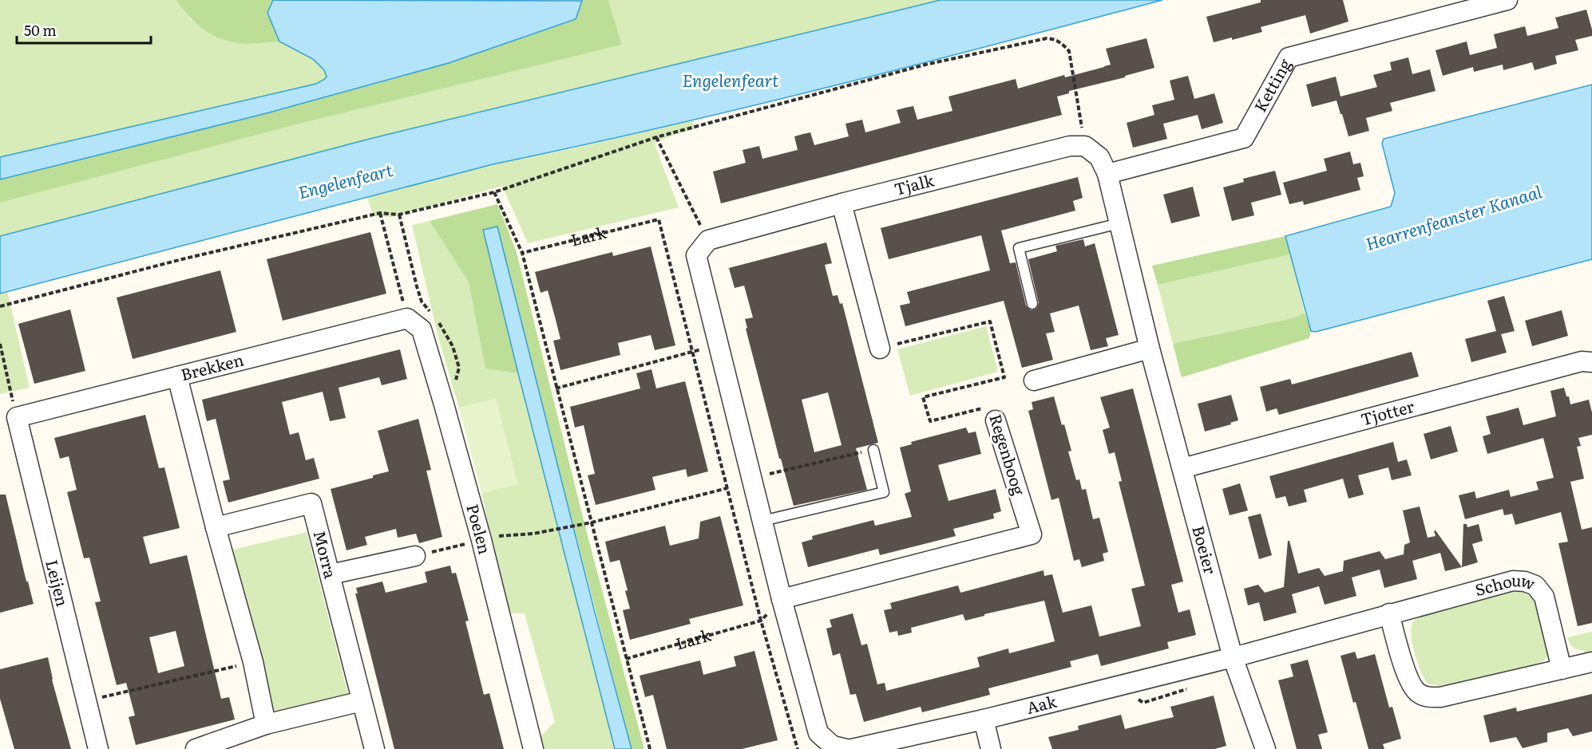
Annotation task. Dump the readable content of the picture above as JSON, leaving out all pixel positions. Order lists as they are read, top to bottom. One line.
{"streets":{"street":["Ketting","Tjalk","Brekken","Tjotter","Regenboog","Poelen","Boeier","Morra","Leijen","Schouw","Aak"],"path":["Lark"]},"crossings":[["Ketting","Boeier"],["Brekken","Poelen"],["Brekken","Leijen"],["Tjotter","Boeier"],["Boeier","Schouw"],["Boeier","Aak"],["Schouw","Aak"]],"water":["Engelenfeart","Hearrenfeanster Kanaal"],"scale_bar":"50 m"}
